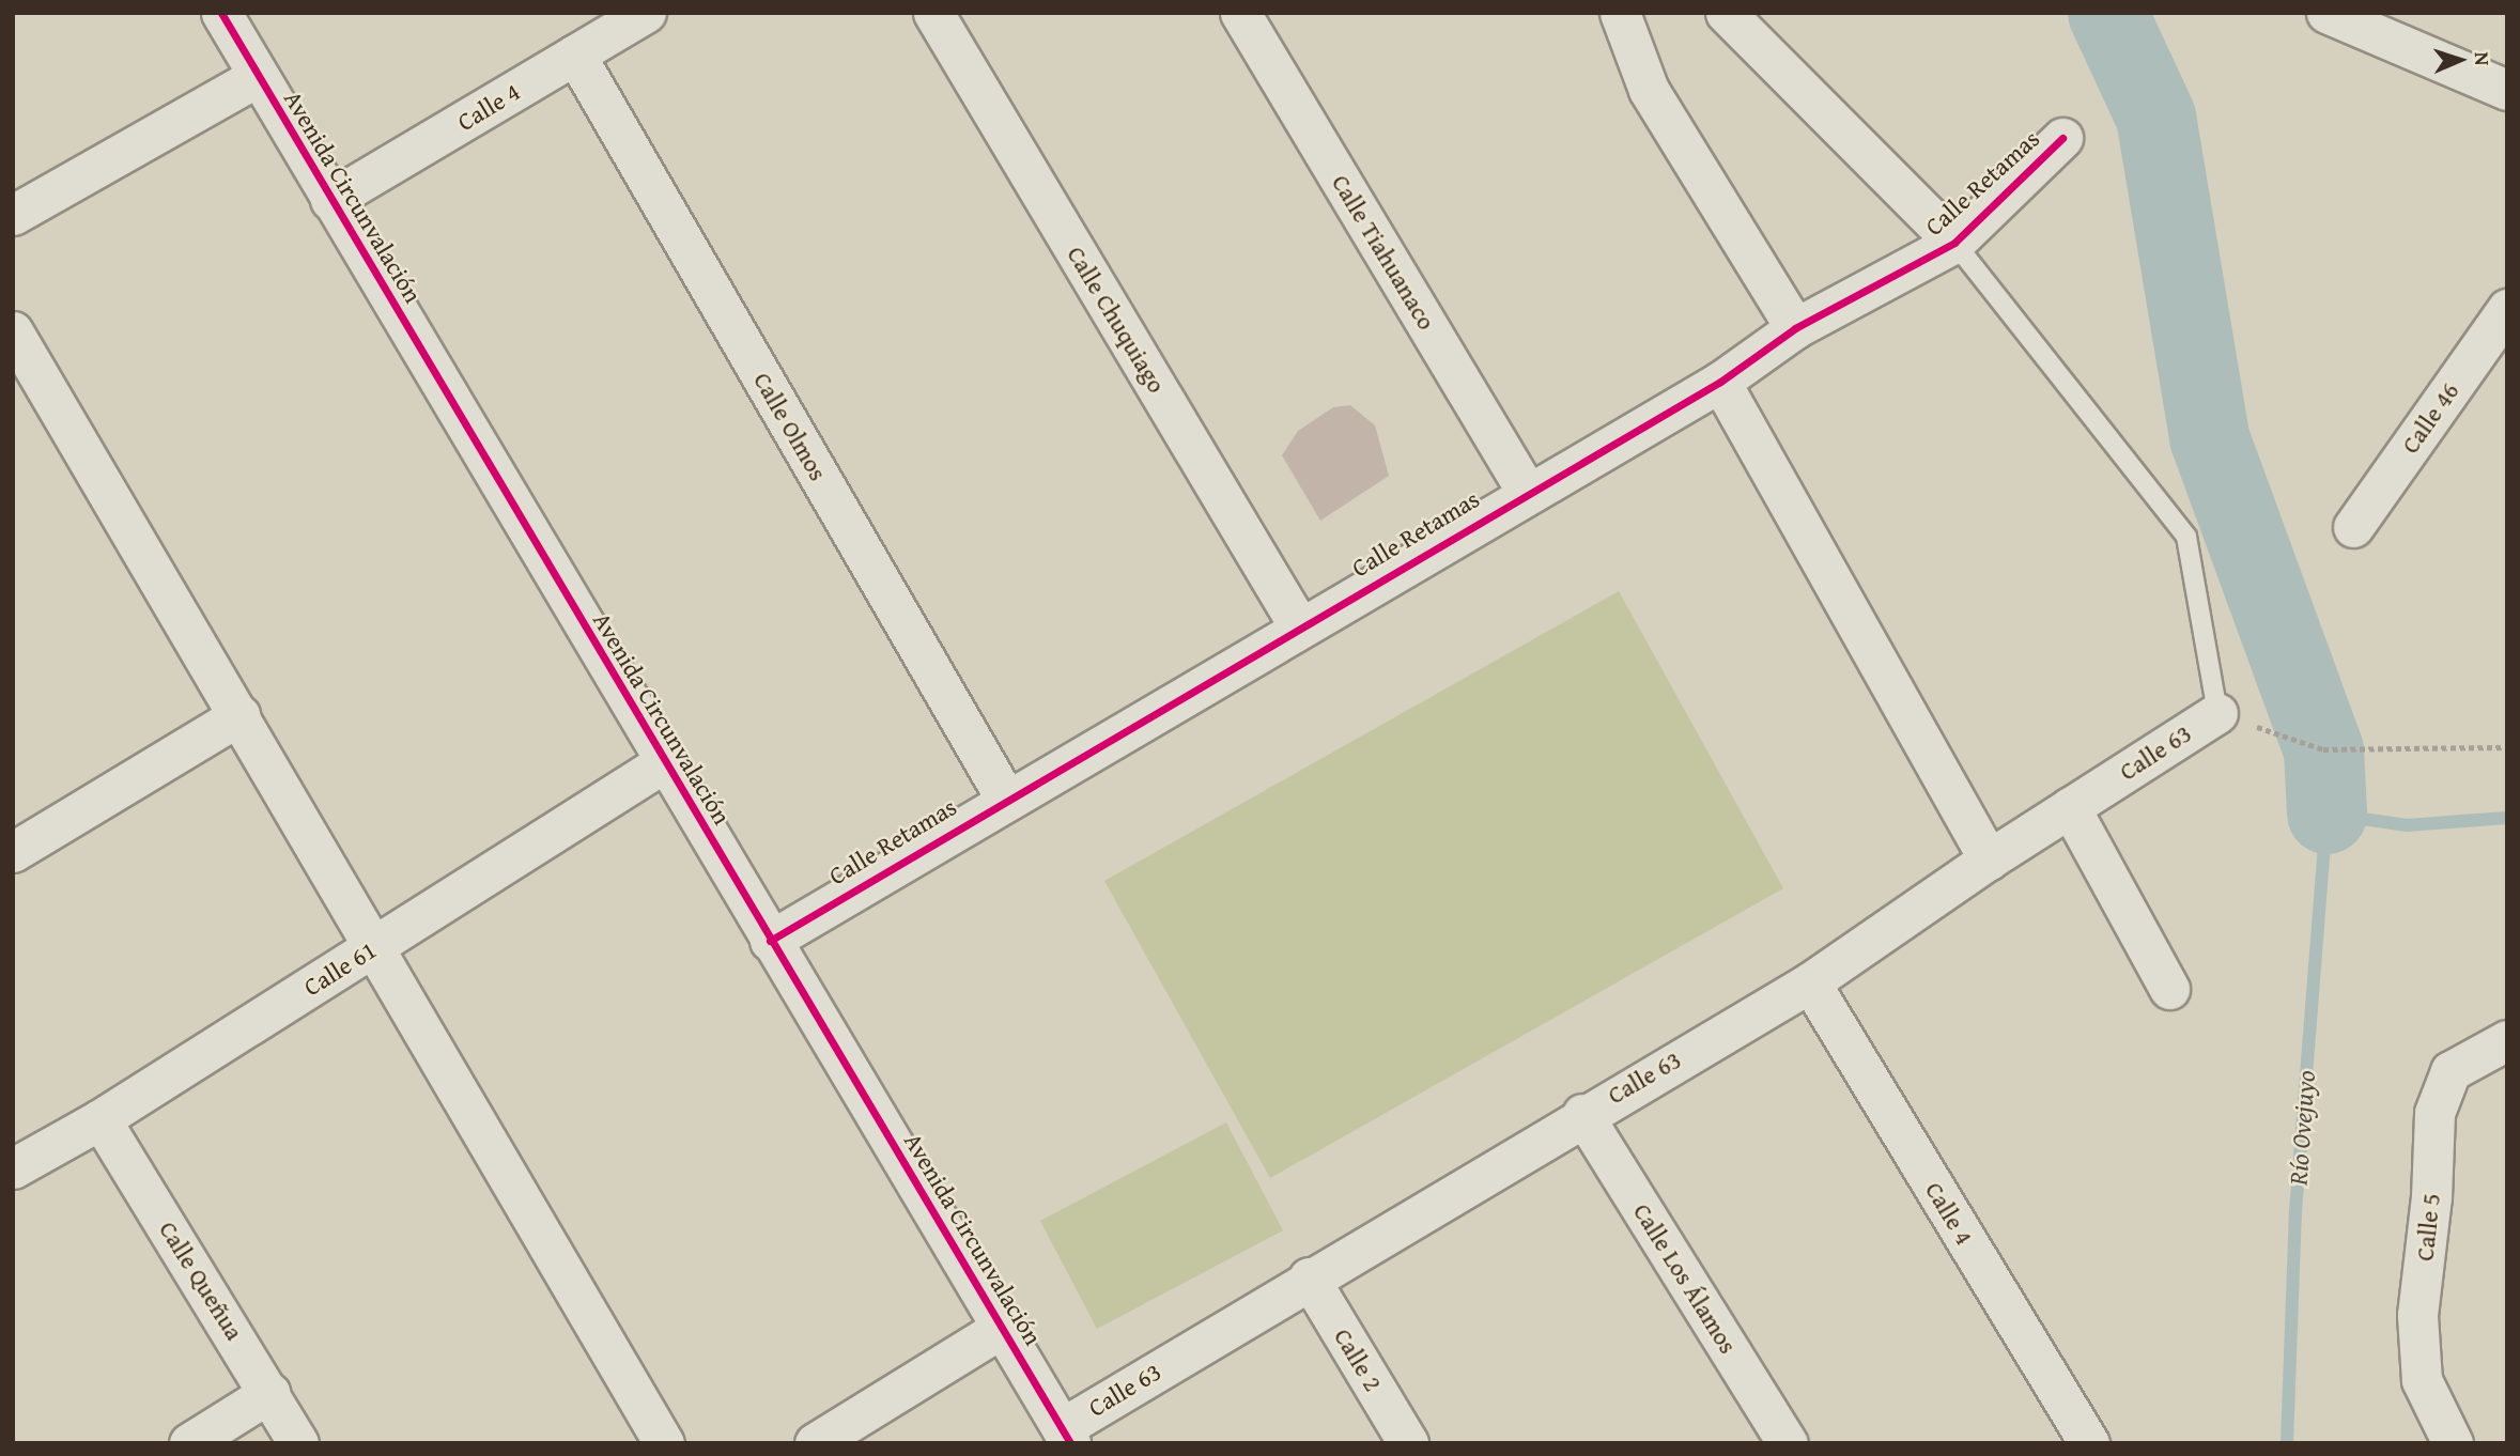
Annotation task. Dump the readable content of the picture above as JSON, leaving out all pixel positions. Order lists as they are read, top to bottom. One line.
{"streets":{"street":["Calle 4","Calle Retamas","Avenida Circunvalación","Calle Tiahuanaco","Calle Chuquiago","Calle 46","Calle Olmos","Calle 63","Calle 61","Calle 5","Calle Los Álamos","Calle Queñua","Calle 2"]},"crossings":[["Calle 4","Avenida Circunvalación"],["Calle 4","Calle Olmos"],["Calle 4","Calle 63"],["Calle Retamas","Avenida Circunvalación"],["Calle Retamas","Calle Tiahuanaco"],["Calle Retamas","Calle Chuquiago"],["Calle Retamas","Calle Olmos"],["Avenida Circunvalación","Calle 63"],["Avenida Circunvalación","Calle 61"],["Calle 63","Calle Los Álamos"],["Calle 63","Calle 2"],["Calle 61","Calle Queñua"]],"water":["Río Ovejuyo"],"north":"right"}
